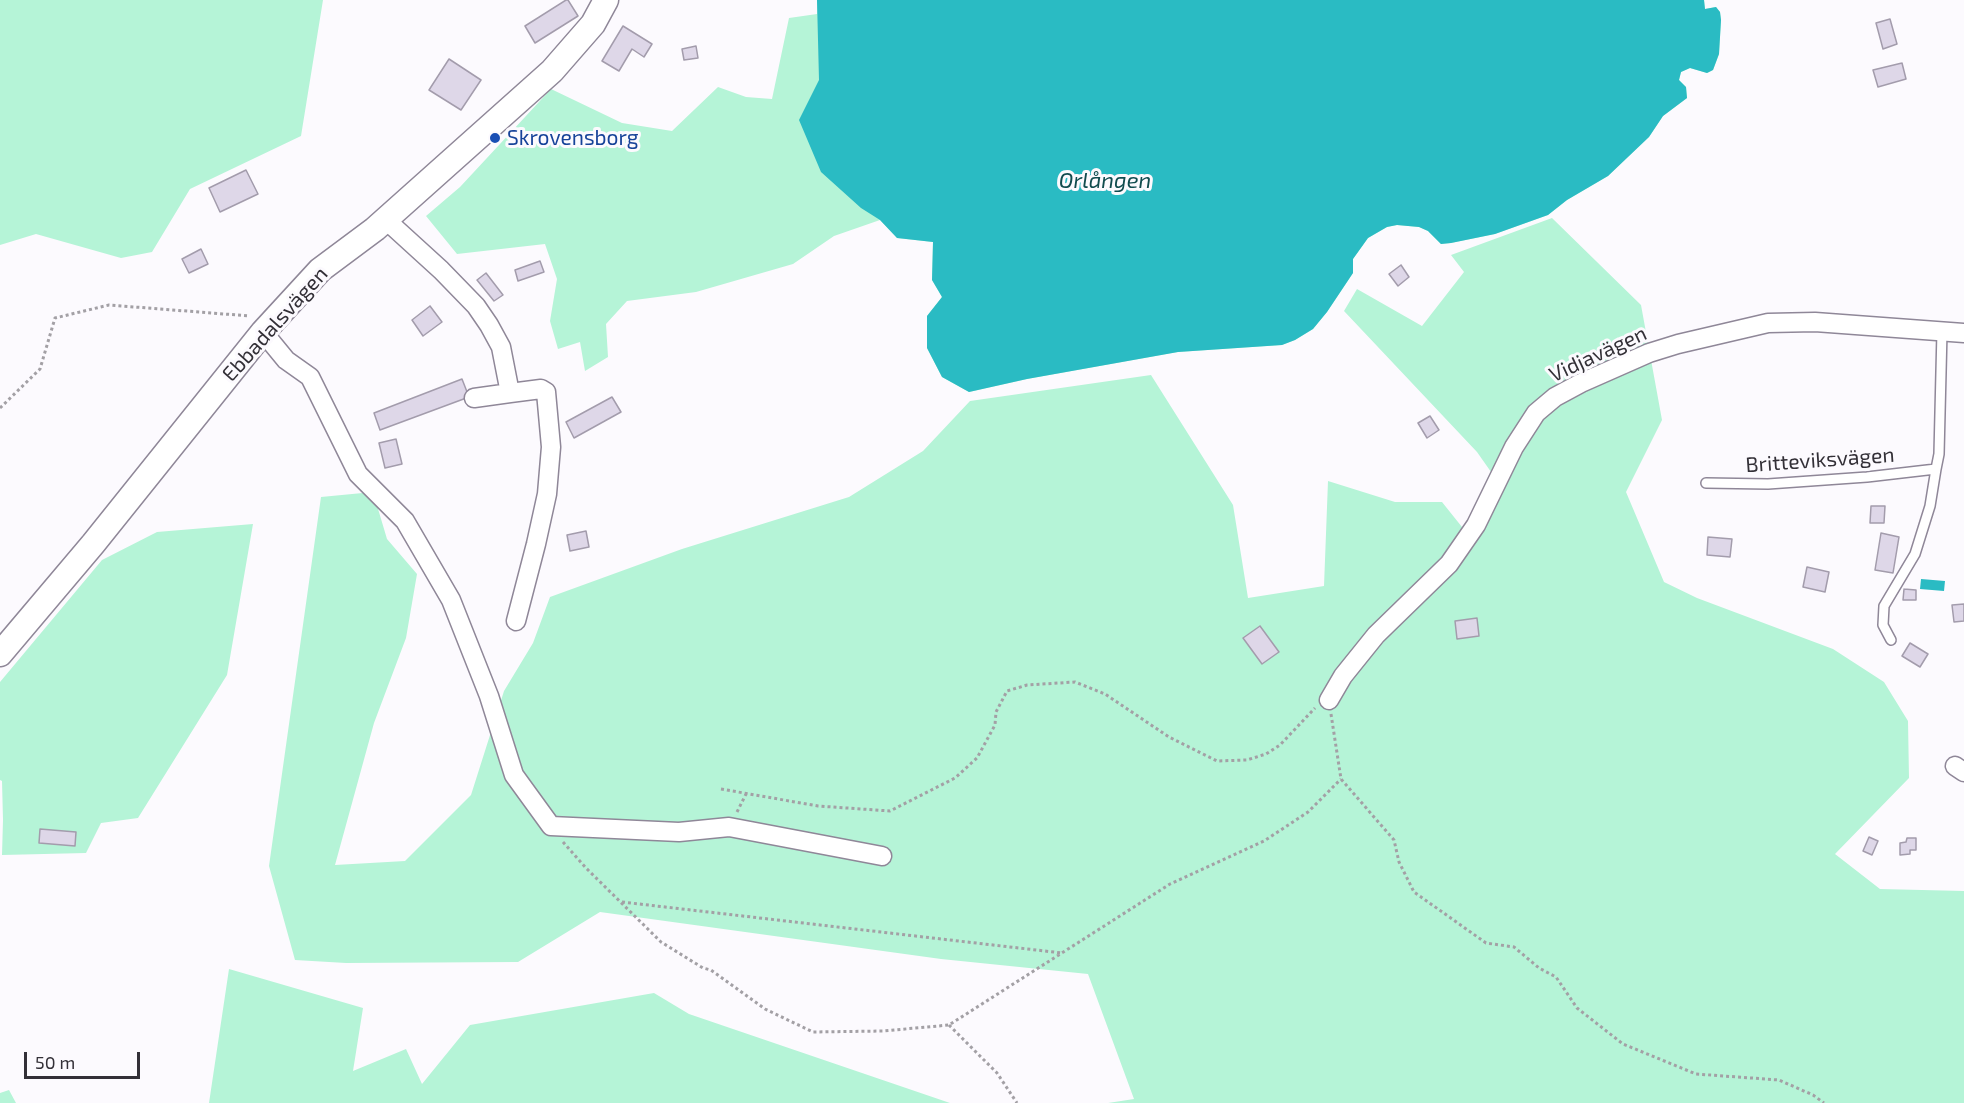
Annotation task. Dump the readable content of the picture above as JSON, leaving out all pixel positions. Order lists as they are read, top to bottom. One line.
{"streets":{"street":["Ebbadalsvägen","Vidjavägen"],"lane":["Britteviksvägen"]},"water":["Orlången"],"places":["Skrovensborg"],"scale_bar":"50 m"}
